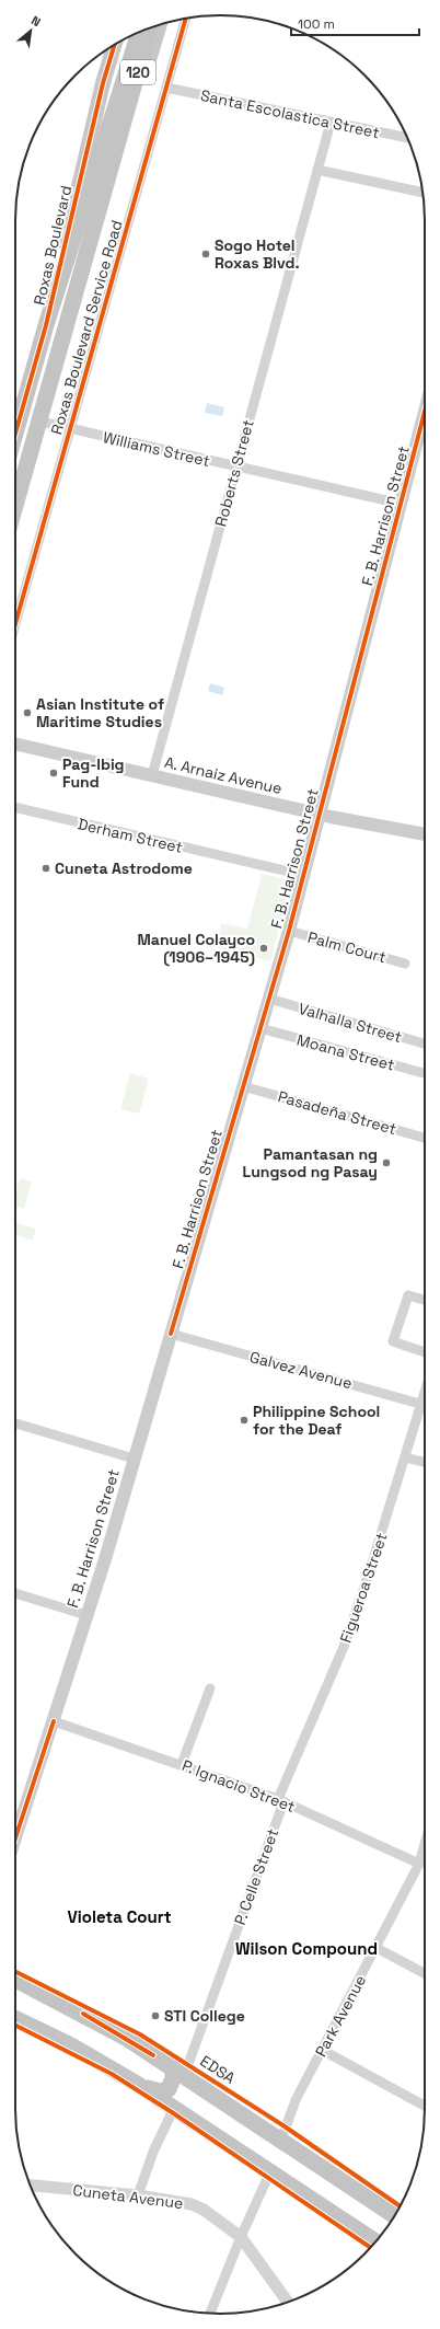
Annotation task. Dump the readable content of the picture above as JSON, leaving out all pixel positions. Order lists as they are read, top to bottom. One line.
{"streets":{"highway":["120","Roxas Boulevard","EDSA"],"main road":["F. B. Harrison Street","A. Arnaiz Avenue"],"street":["Santa Escolastica Street","Roxas Boulevard Service Road","Williams Street","Roberts Street","Derham Street","Palm Court","Valhalla Street","Moana Street","Pasadeña Street","Galvez Avenue","Figueroa Street","P. Ignacio Street","P. Celle Street","Park Avenue","Cuneta Avenue"]},"crossings":[["120","Williams Street"],["Santa Escolastica Street","Roxas Boulevard Service Road"],["Santa Escolastica Street","Roberts Street"],["Roxas Boulevard Service Road","Williams Street"],["Williams Street","Roberts Street"],["Williams Street","F. B. Harrison Street"],["Roberts Street","A. Arnaiz Avenue"],["F. B. Harrison Street","A. Arnaiz Avenue"],["F. B. Harrison Street","Derham Street"],["F. B. Harrison Street","Palm Court"],["F. B. Harrison Street","Valhalla Street"],["F. B. Harrison Street","Moana Street"],["F. B. Harrison Street","Pasadeña Street"],["F. B. Harrison Street","Galvez Avenue"],["F. B. Harrison Street","P. Ignacio Street"],["Figueroa Street","P. Ignacio Street"],["Figueroa Street","P. Celle Street"],["P. Ignacio Street","P. Celle Street"],["P. Ignacio Street","Park Avenue"],["P. Celle Street","EDSA"],["Park Avenue","EDSA"]],"districts":["Violeta Court","Wilson Compound"],"places":["Sogo Hotel Roxas Blvd.","Asian Institute of Maritime Studies","Pag-Ibig Fund","Cuneta Astrodome","Manuel Colayco (1906–1945)","Pamantasan ng Lungsod ng Pasay","Philippine School for the Deaf","STI College"],"scale_bar":"100 m","north":"top right"}
